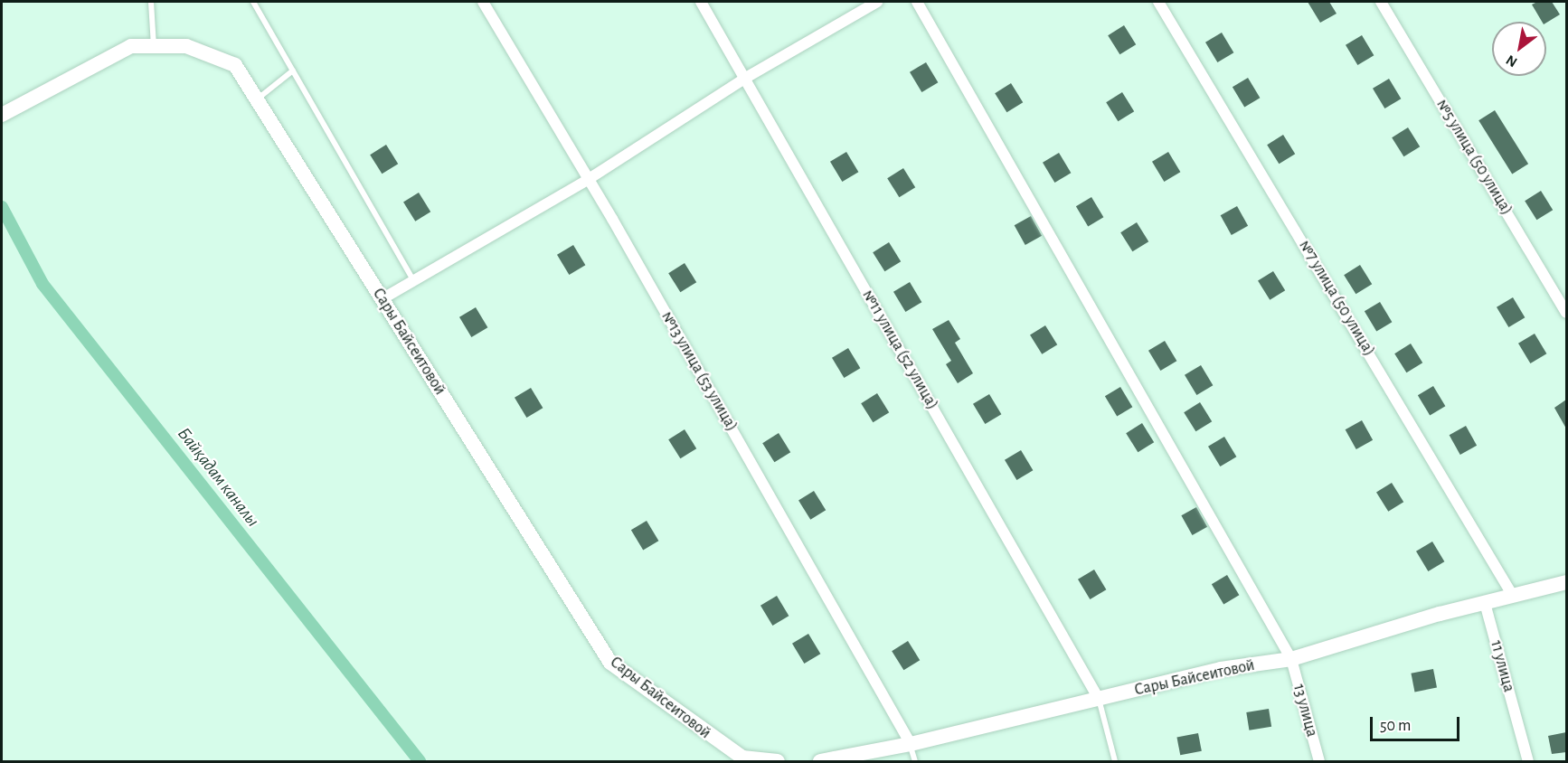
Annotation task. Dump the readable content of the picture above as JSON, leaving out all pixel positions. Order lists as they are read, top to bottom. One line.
{"streets":{"street":["№5 улица (50 улица)","№7 улица (50 улица)","Сары Байсеитовой","№11 улица (52 улица)","№13 улица (53 улица)","11 улица","13 улица"]},"crossings":[["№7 улица (50 улица)","Сары Байсеитовой"],["Сары Байсеитовой","№11 улица (52 улица)"],["Сары Байсеитовой","№13 улица (53 улица)"],["Сары Байсеитовой","11 улица"],["Сары Байсеитовой","13 улица"]],"water":["Байқадам каналы"],"scale_bar":"50 m","north":"bottom left"}
